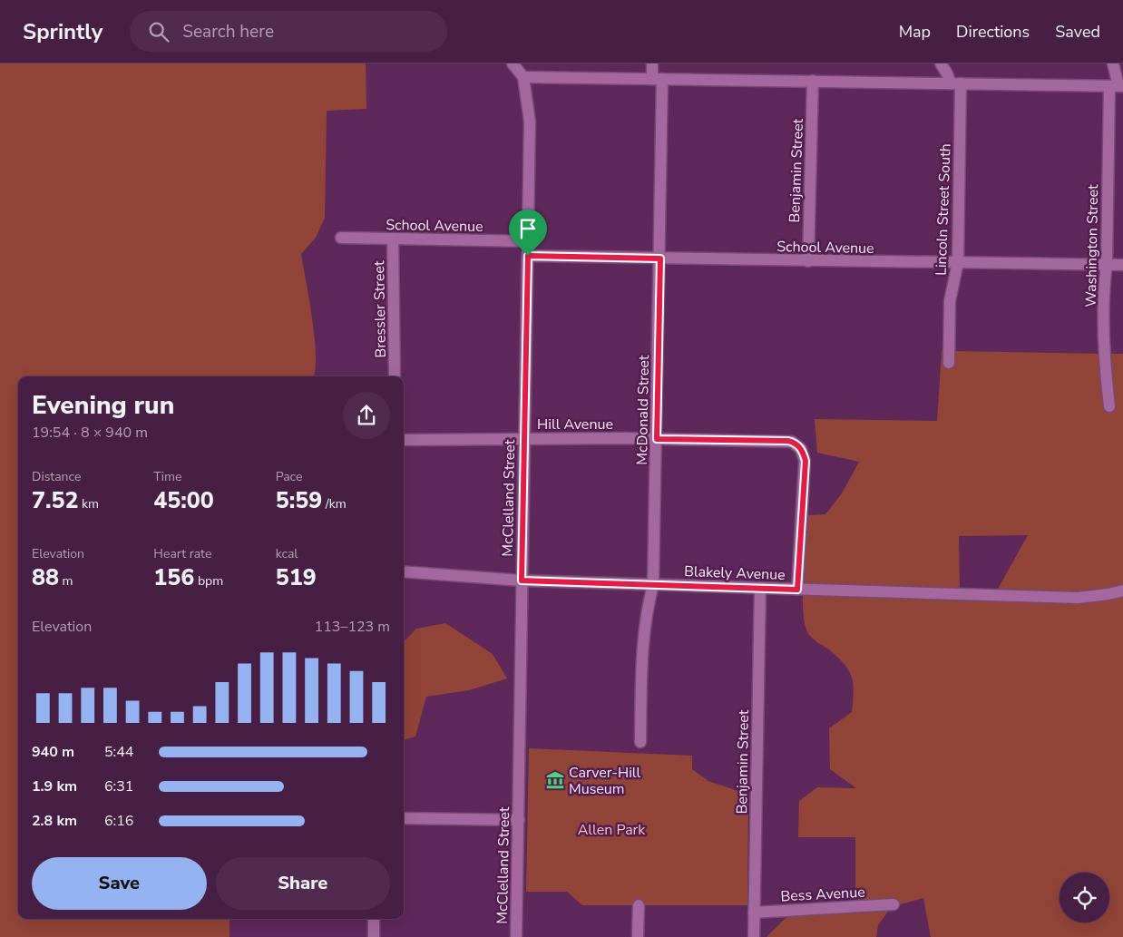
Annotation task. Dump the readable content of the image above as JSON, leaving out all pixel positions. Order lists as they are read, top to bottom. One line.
{"streets":{"street":["Benjamin Street","Lincoln Street South","School Avenue","Washington Street","Bressler Street","McDonald Street","Hill Avenue","McClelland Street","Blakely Avenue","Bess Avenue"]},"crossings":[["Benjamin Street","School Avenue"],["Benjamin Street","Blakely Avenue"],["Benjamin Street","Bess Avenue"],["Lincoln Street South","School Avenue"],["School Avenue","Washington Street"],["School Avenue","Bressler Street"],["School Avenue","McDonald Street"],["School Avenue","McClelland Street"],["McDonald Street","Hill Avenue"],["McDonald Street","Blakely Avenue"],["Hill Avenue","McClelland Street"],["Hill Avenue","Blakely Avenue"],["McClelland Street","Blakely Avenue"]],"parks":["Allen Park"],"places":{"museum":["Carver-Hill Museum"]},"page":{"header":"Sprintly","search":"Search here","nav":["Map","Directions","Saved"],"heading":["Evening run","19:54 · 8 × 940 m"],"stats":[["Distance","7.52 km"],["Time","45:00"],["Pace","5:59 /km"],["Elevation","88 m"],["Heart rate","156 bpm"],["kcal","519"]],"chart":["Elevation","113–123 m"],"list":[{"name":"940 m","note":"5:44"},{"name":"1.9 km","note":"6:31"},{"name":"2.8 km","note":"6:16"}],"buttons":["Save","Share"]}}
